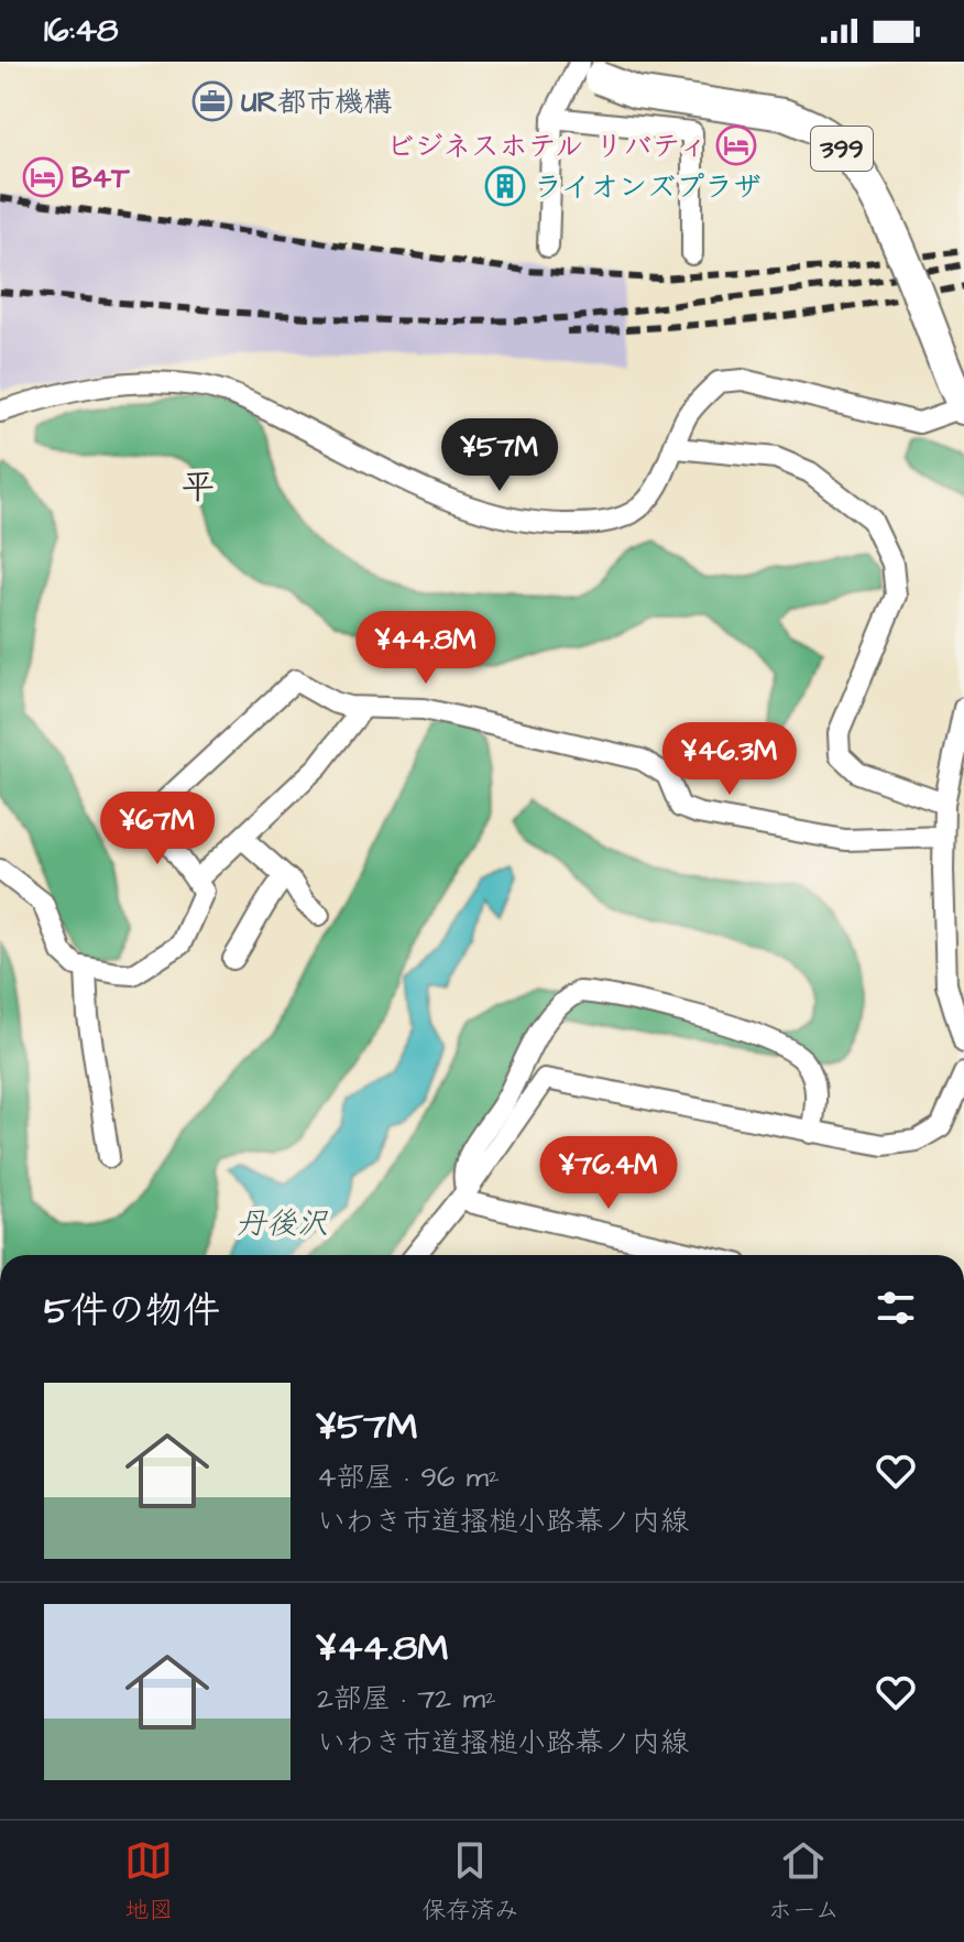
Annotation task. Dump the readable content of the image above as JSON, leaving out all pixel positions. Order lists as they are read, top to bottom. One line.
{"streets":{"highway":["399"]},"districts":["平"],"water":["丹後沢"],"places":{"office":["UR都市機構"],"hotel":["ビジネスホテル リバティ","B4T"],"building":["ライオンズプラザ"]},"page":{"status":"16:48","price":["¥57M","¥44.8M","¥46.3M","¥67M","¥76.4M"],"heading":"5件の物件","list":[{"name":"¥57M","note":"4部屋 · 96 m² · いわき市道搔槌小路幕ノ内線"},{"name":"¥44.8M","note":"2部屋 · 72 m² · いわき市道搔槌小路幕ノ内線"}],"tabs":["地図","保存済み","ホーム"]}}
